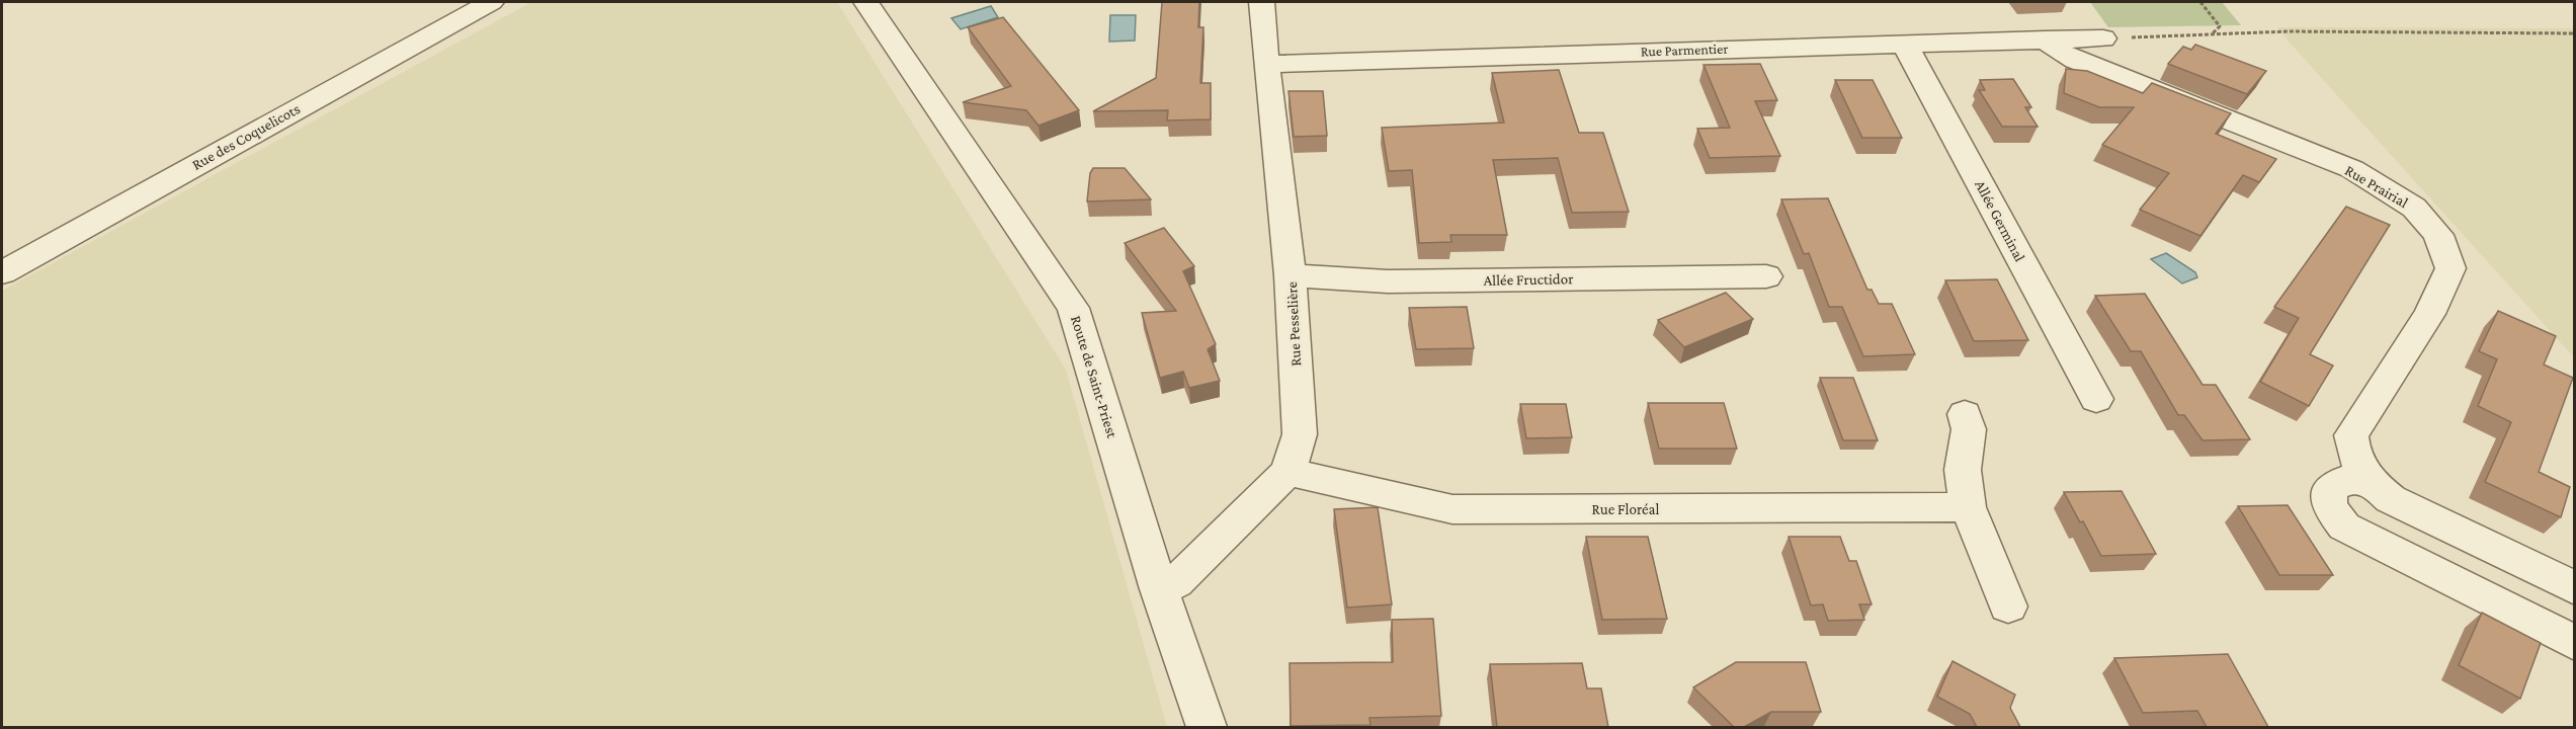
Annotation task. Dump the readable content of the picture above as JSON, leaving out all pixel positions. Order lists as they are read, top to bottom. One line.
{"streets":{"street":["Rue Parmentier","Rue des Coquelicots","Rue Prairial","Allée Germinal","Allée Fructidor","Rue Pesselière","Route de Saint-Priest","Rue Floréal"]},"crossings":[["Rue Parmentier","Rue Prairial"],["Rue Parmentier","Allée Germinal"],["Rue Parmentier","Rue Pesselière"],["Allée Fructidor","Rue Pesselière"],["Rue Pesselière","Route de Saint-Priest"],["Rue Pesselière","Rue Floréal"]]}
